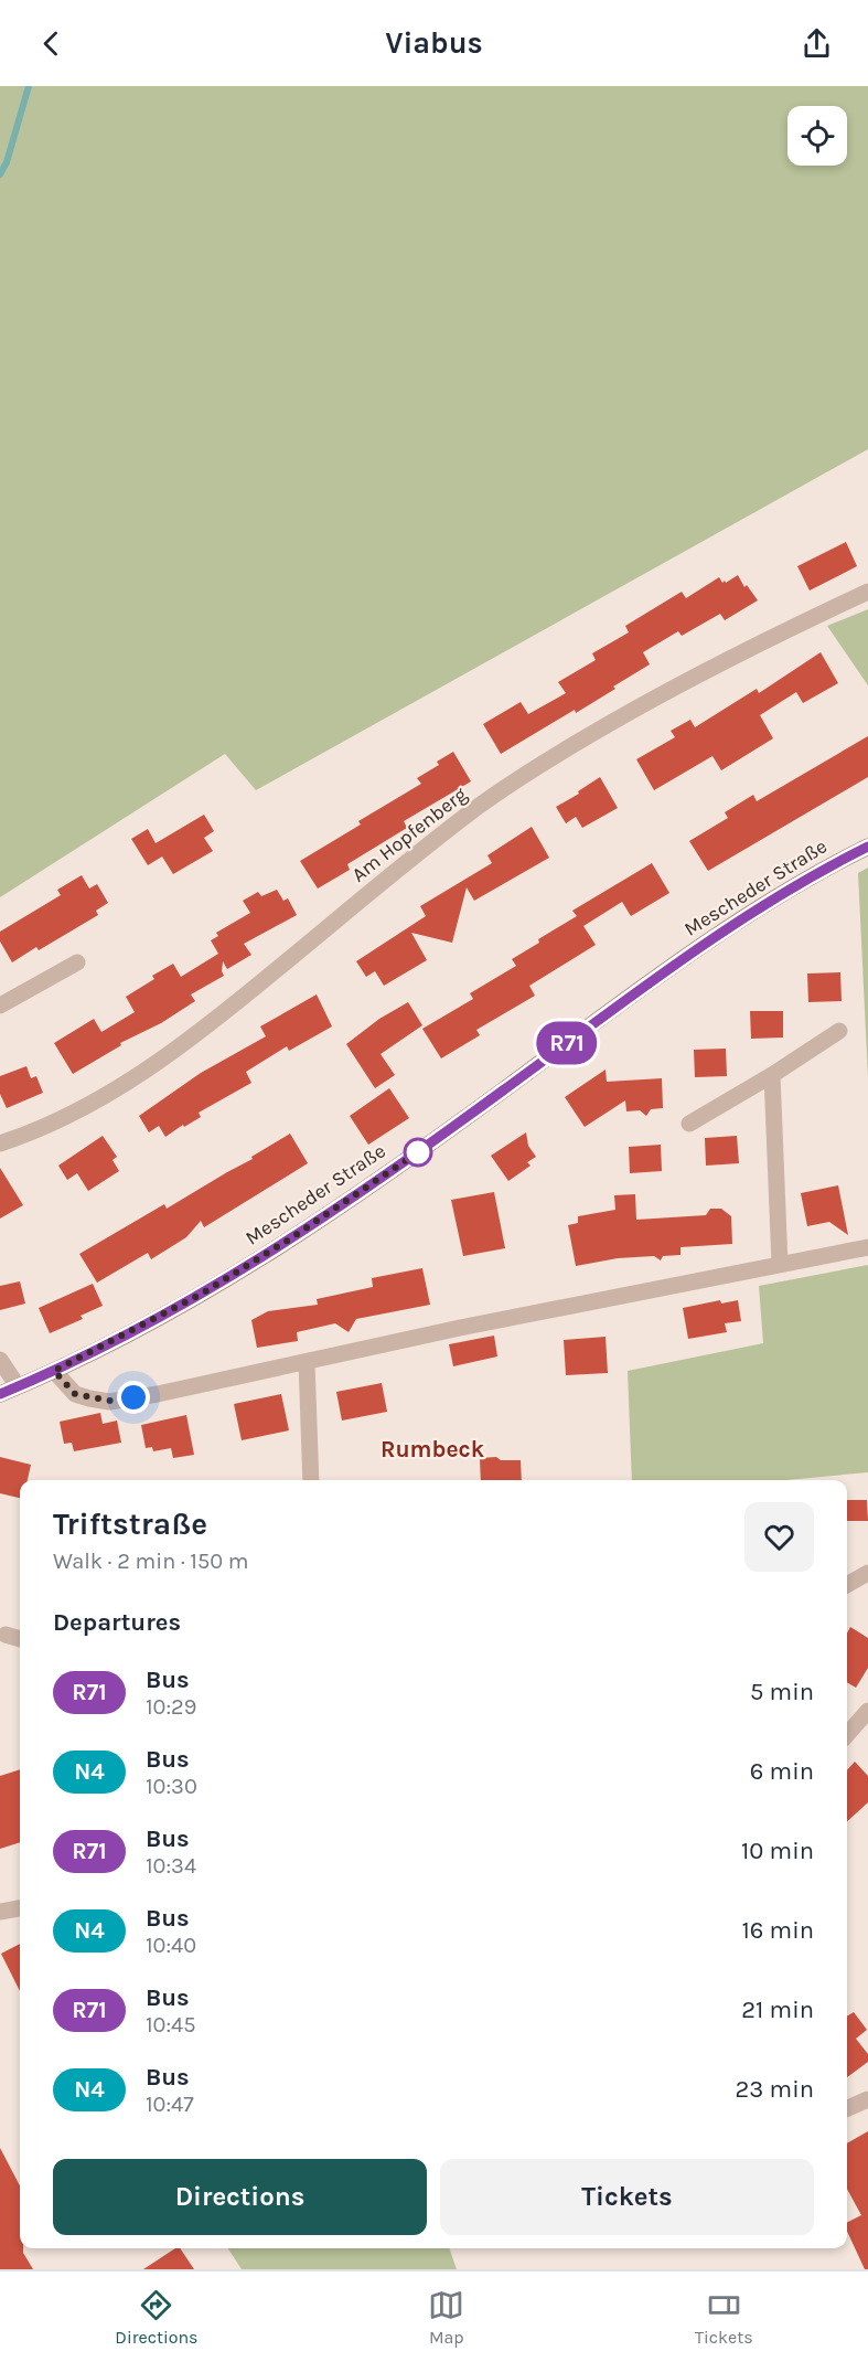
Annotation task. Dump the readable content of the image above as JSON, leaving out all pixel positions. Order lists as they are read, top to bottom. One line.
{"streets":{"street":["Am Hopfenberg","Mescheder Straße"]},"districts":["Rumbeck"],"lines":["bus line R71"],"page":{"header":"Viabus","on_map":"R71","heading":[["Triftstraße","Walk · 2 min · 150 m"],"Departures"],"list":[{"mark":"R71","name":"Bus","note":"10:29","value":"5 min"},{"mark":"N4","name":"Bus","note":"10:30","value":"6 min"},{"mark":"R71","name":"Bus","note":"10:34","value":"10 min"},{"mark":"N4","name":"Bus","note":"10:40","value":"16 min"},{"mark":"R71","name":"Bus","note":"10:45","value":"21 min"},{"mark":"N4","name":"Bus","note":"10:47","value":"23 min"}],"buttons":["Directions","Tickets"],"tabs":["Directions","Map","Tickets"]}}
